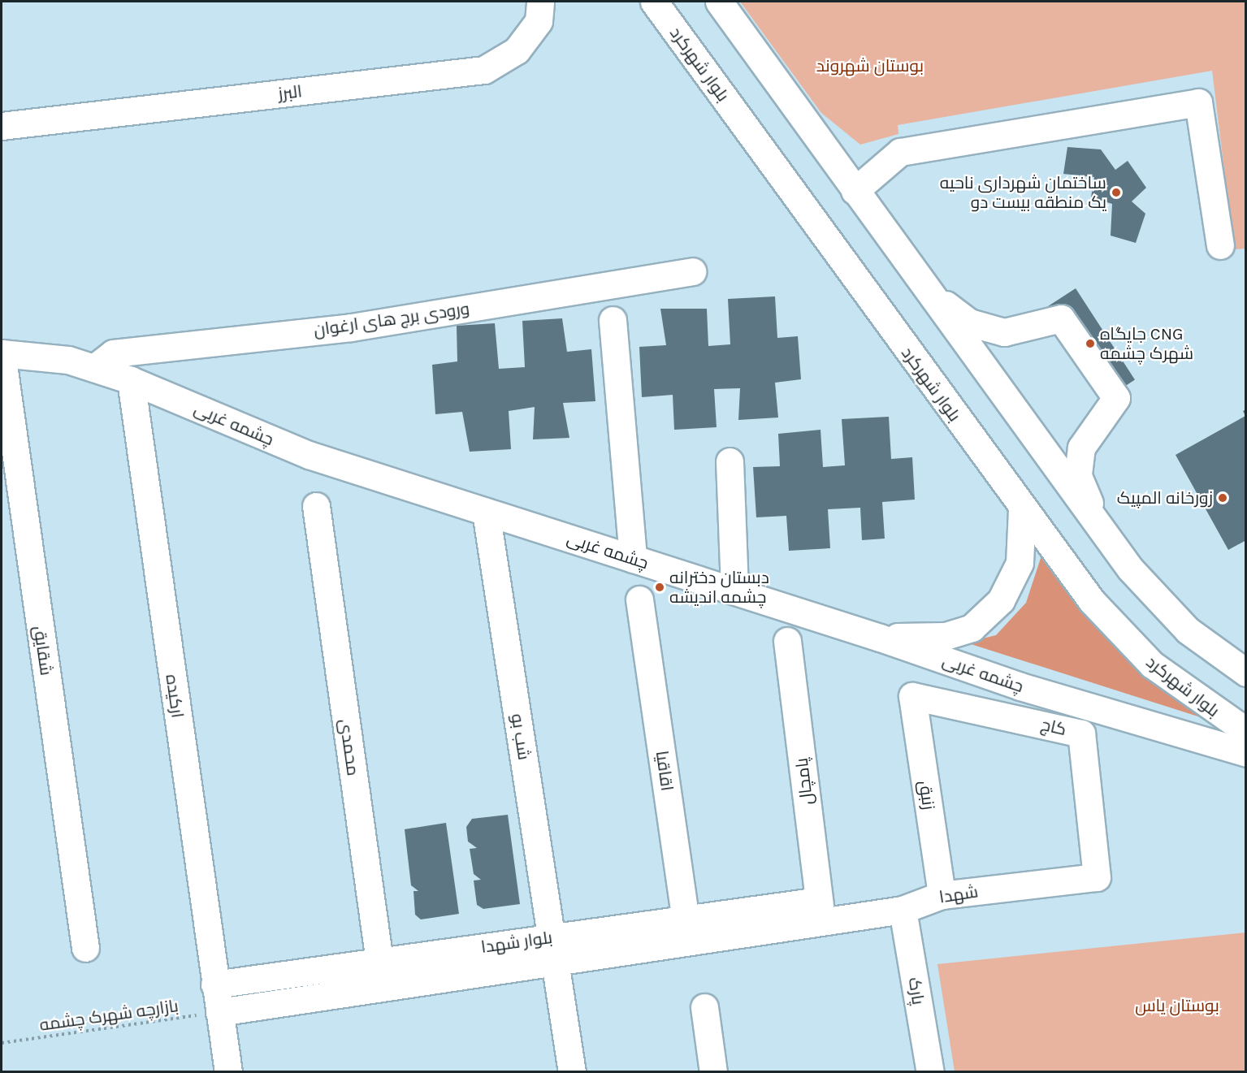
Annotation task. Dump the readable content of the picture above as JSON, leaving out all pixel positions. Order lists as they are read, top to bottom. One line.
{"streets":{"street":["بلوار شهرکرد","البرز","ورودی برج های ارغوان","چشمه غربی","شقایق","ارکیده","کاج","شب بو","محمدی","اقاقیا","پامچال","زنبق","شهدا","بلوار شهدا","پارک"],"path":["بازارچه شهرک چشمه"]},"crossings":[["ورودی برج های ارغوان","چشمه غربی"],["چشمه غربی","شقایق"],["چشمه غربی","ارکیده"],["چشمه غربی","شب بو"],["ارکیده","بلوار شهدا"],["ارکیده","بازارچه شهرک چشمه"],["کاج","زنبق"],["کاج","شهدا"],["شب بو","بلوار شهدا"],["محمدی","بلوار شهدا"],["اقاقیا","بلوار شهدا"],["پامچال","شهدا"],["پامچال","بلوار شهدا"],["زنبق","شهدا"],["شهدا","بلوار شهدا"],["شهدا","پارک"],["بلوار شهدا","بازارچه شهرک چشمه"]],"parks":["بوستان شهروند","بوستان یاس"],"places":["ساختمان شهرداری ناحیه یک منطقه بیست دو","جایگاه CNG شهرک چشمه","زورخانه المپیک","دبستان دخترانه چشمه اندیشه"]}
